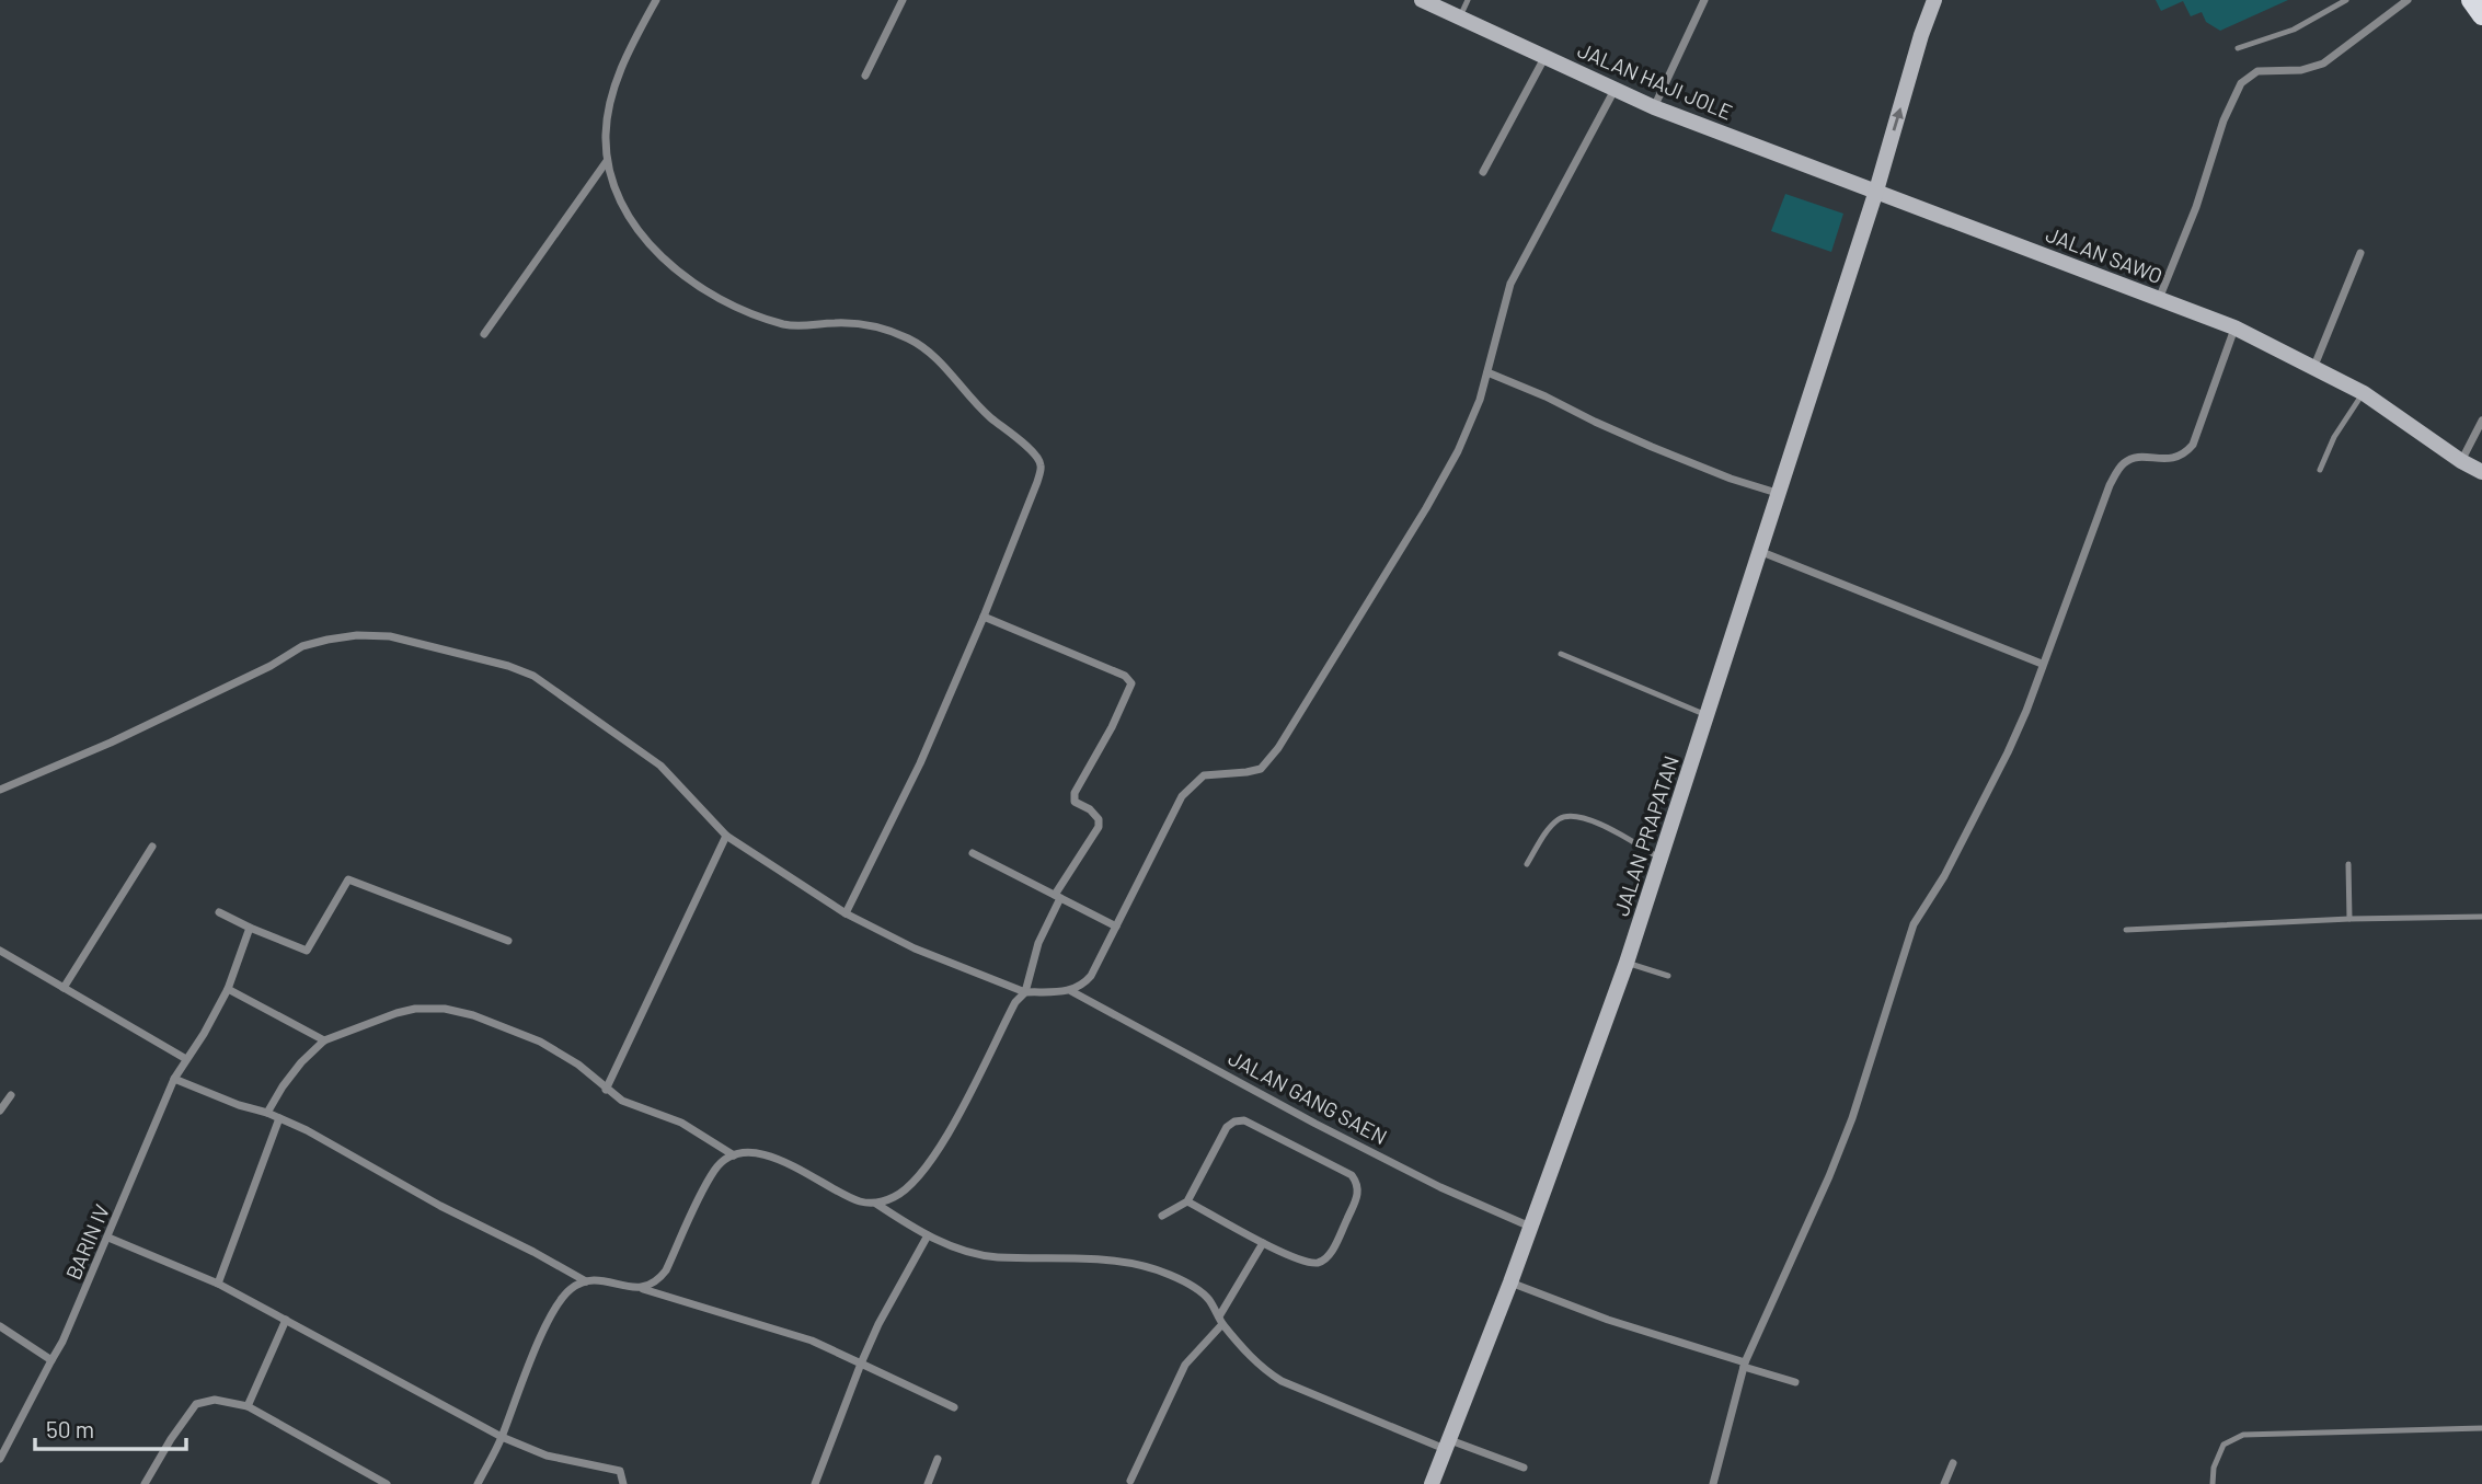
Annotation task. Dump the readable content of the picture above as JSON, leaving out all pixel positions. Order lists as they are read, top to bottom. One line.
{"streets":{"main road":["JALAN HAJI JOLE","JALAN SAWO","JALAN PRAPATAN"],"street":["JALAN GANG SAEN","BARIN IV"]},"crossings":[["JALAN HAJI JOLE","JALAN SAWO"],["JALAN HAJI JOLE","JALAN PRAPATAN"],["JALAN SAWO","JALAN PRAPATAN"],["JALAN PRAPATAN","JALAN GANG SAEN"]],"scale_bar":"50 m"}
